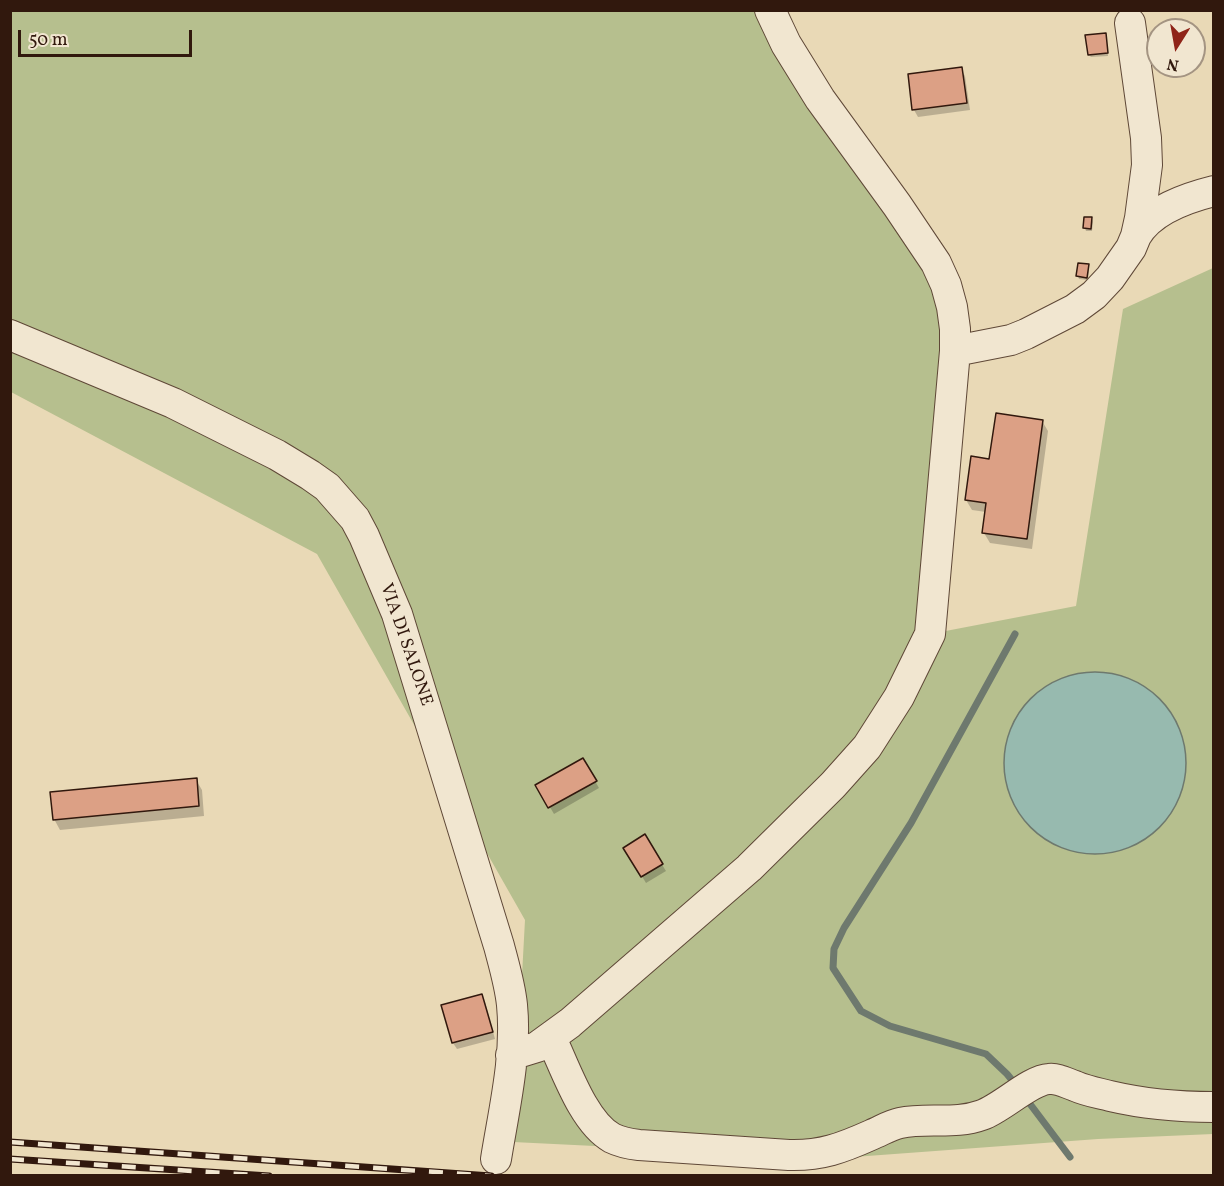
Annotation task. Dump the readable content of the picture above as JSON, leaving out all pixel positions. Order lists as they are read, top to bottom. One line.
{"streets":{"street":["VIA DI SALONE"]},"scale_bar":"50 m","north":"bottom"}
